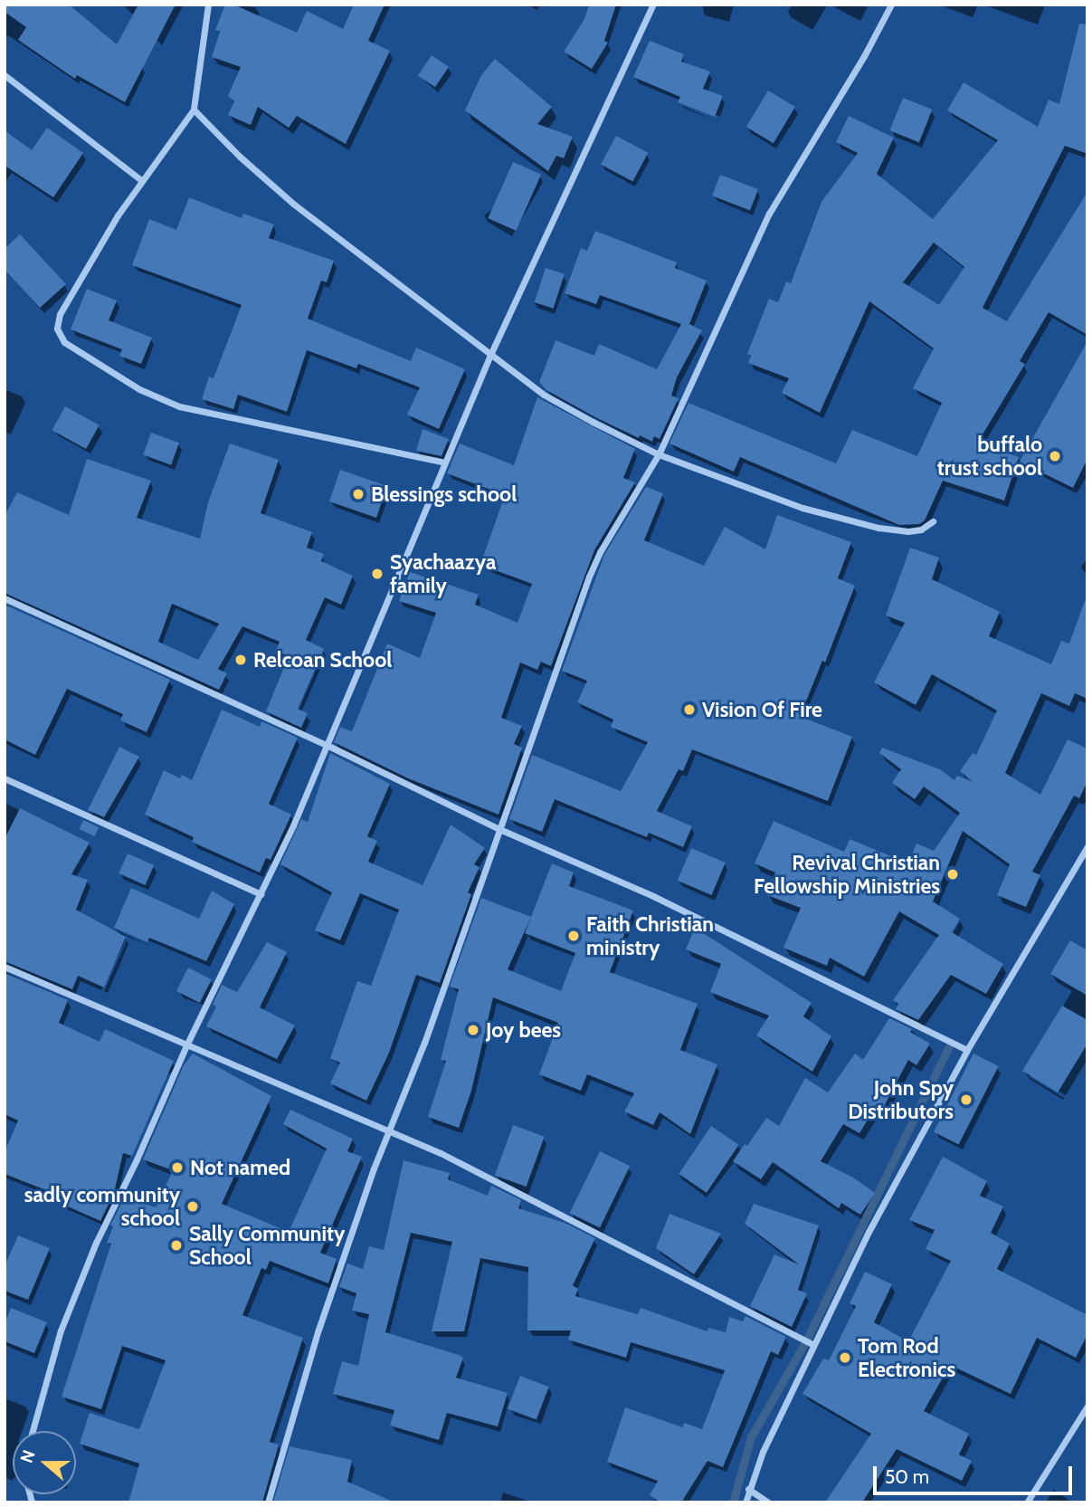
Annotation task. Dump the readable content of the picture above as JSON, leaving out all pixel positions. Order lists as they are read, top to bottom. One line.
{"places":["buffalo trust school","Blessings school","Syachaazya family","Relcoan School","Vision Of Fire","Revival Christian Fellowship Ministries","Faith Christian ministry","Joy bees","John Spy Distributors","Not named","sadly community school","Sally Community School","Tom Rod Electronics"],"scale_bar":"50 m","north":"left"}
